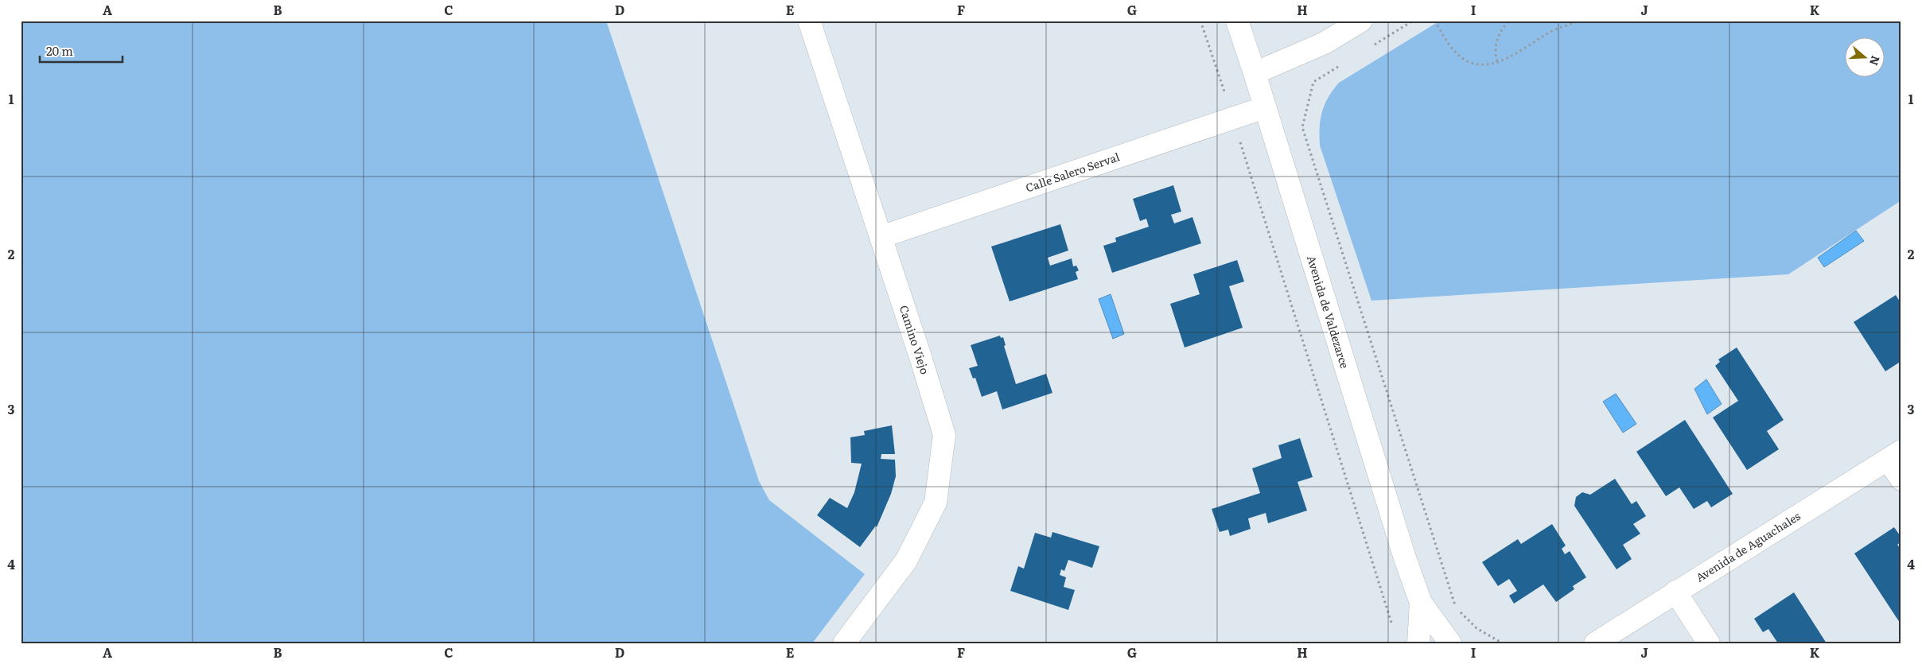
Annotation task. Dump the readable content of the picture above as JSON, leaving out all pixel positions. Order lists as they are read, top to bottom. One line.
{"streets":{"street":["Calle Salero Serval","Avenida de Valdezarce","Camino Viejo","Avenida de Aguachales"]},"crossings":[["Calle Salero Serval","Avenida de Valdezarce"],["Calle Salero Serval","Camino Viejo"]],"scale_bar":"20 m","north":"right","grid":{"columns":["A","B","C","D","E","F","G","H","I","J","K"],"rows":["1","2","3","4"]}}
